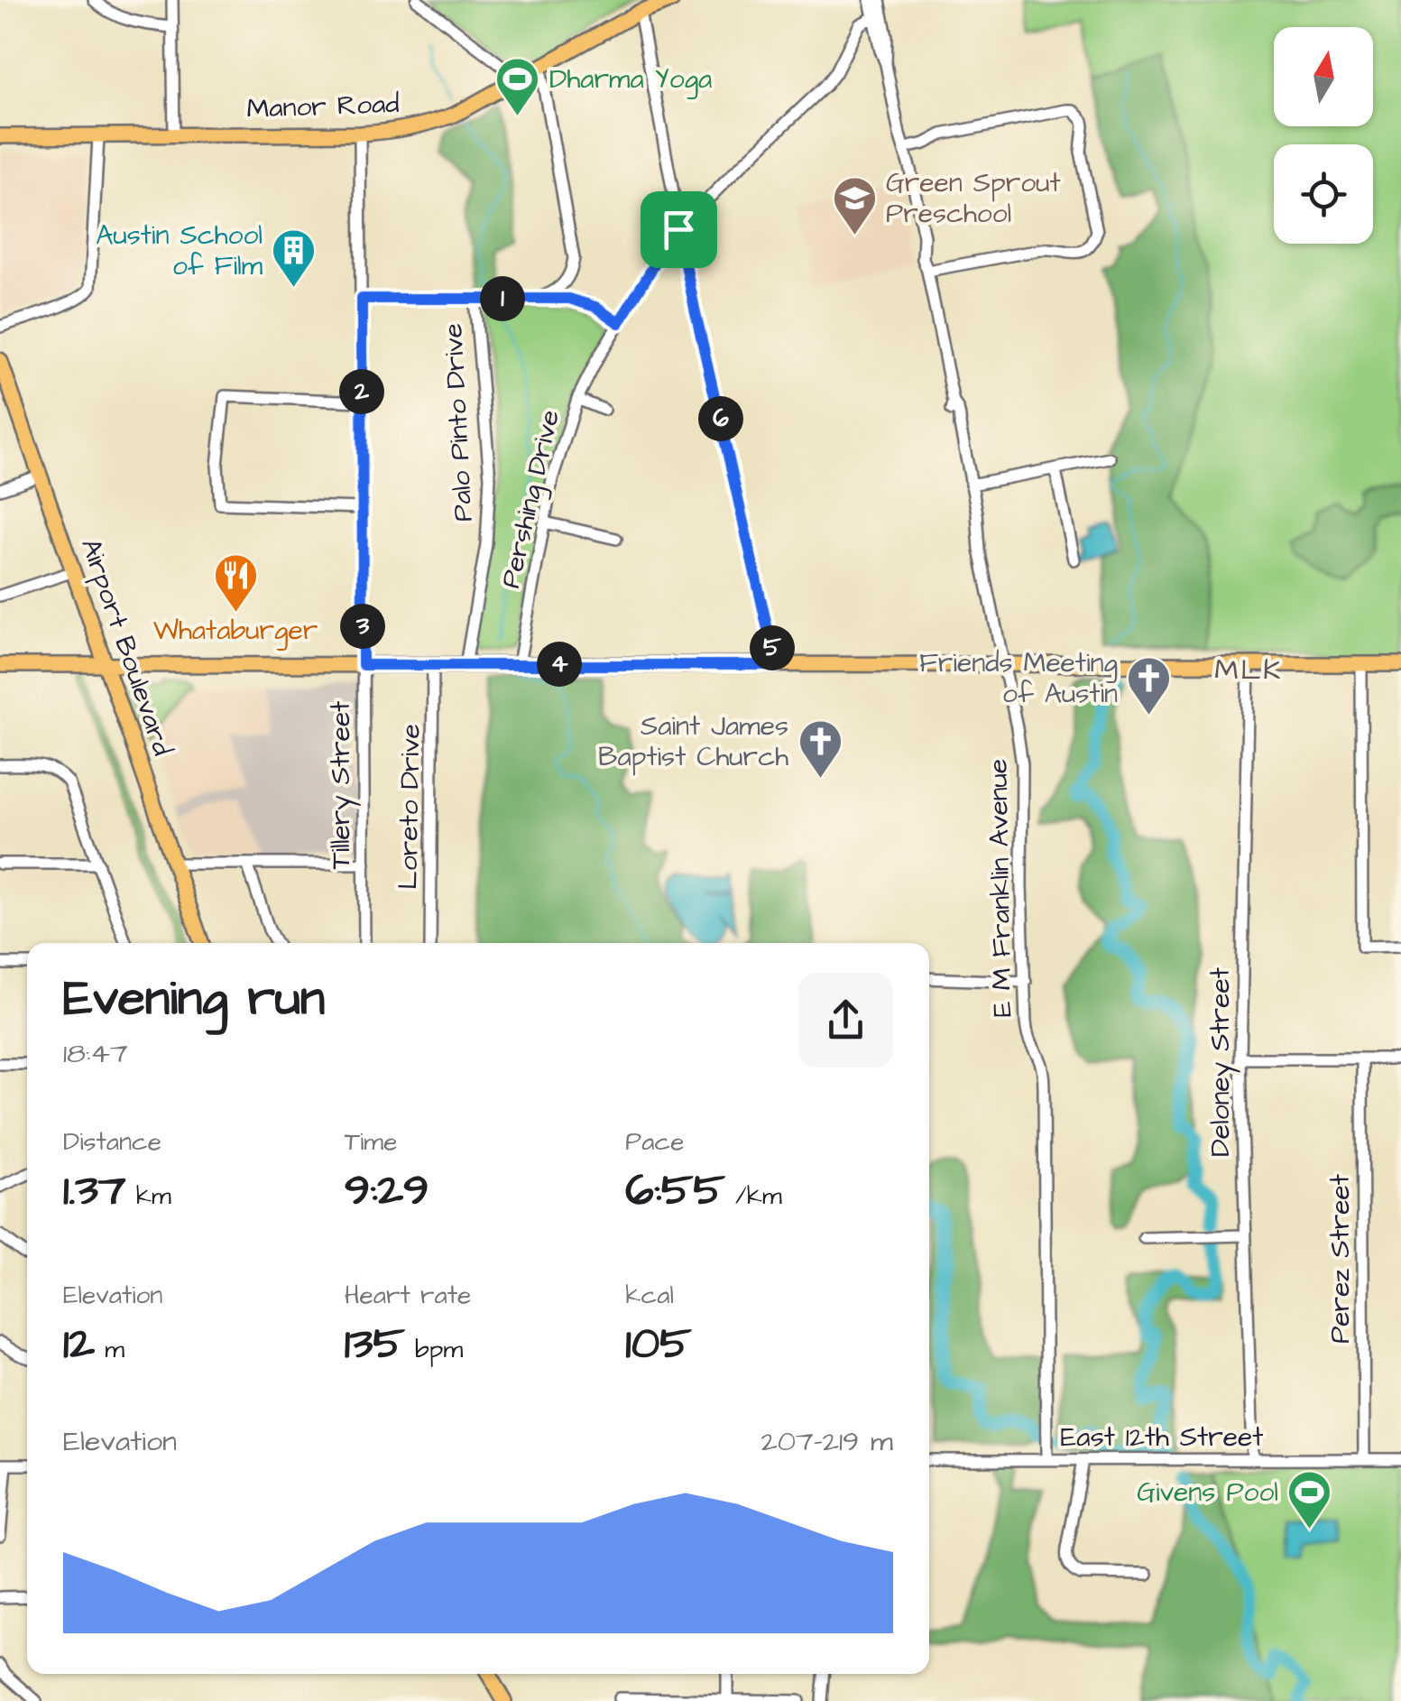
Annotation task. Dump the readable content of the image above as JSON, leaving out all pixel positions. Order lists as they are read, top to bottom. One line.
{"streets":{"main road":["Manor Road","Airport Boulevard"],"street":["Palo Pinto Drive","Pershing Drive","Tillery Street","Loreto Drive","E M Franklin Avenue","Deloney Street","Perez Street","East 12th Street"]},"crossings":[["Manor Road","Tillery Street"],["Palo Pinto Drive","Pershing Drive"],["Pershing Drive","E M Franklin Avenue"],["E M Franklin Avenue","East 12th Street"],["Deloney Street","East 12th Street"],["Perez Street","East 12th Street"]],"districts":["MLK"],"places":{"sports":["Dharma Yoga","Givens Pool"],"school or university":["Green Sprout Preschool"],"building":["Austin School of Film"],"restaurant":["Whataburger"],"church":["Friends Meeting of Austin","Saint James Baptist Church"]},"north":"top","page":{"pins":["1","2","6","3","5","4"],"heading":["Evening run","18:47"],"stats":[["Distance","1.37 km"],["Time","9:29"],["Pace","6:55 /km"],["Elevation","12 m"],["Heart rate","135 bpm"],["kcal","105"]],"chart":["Elevation","207–219 m"]}}
